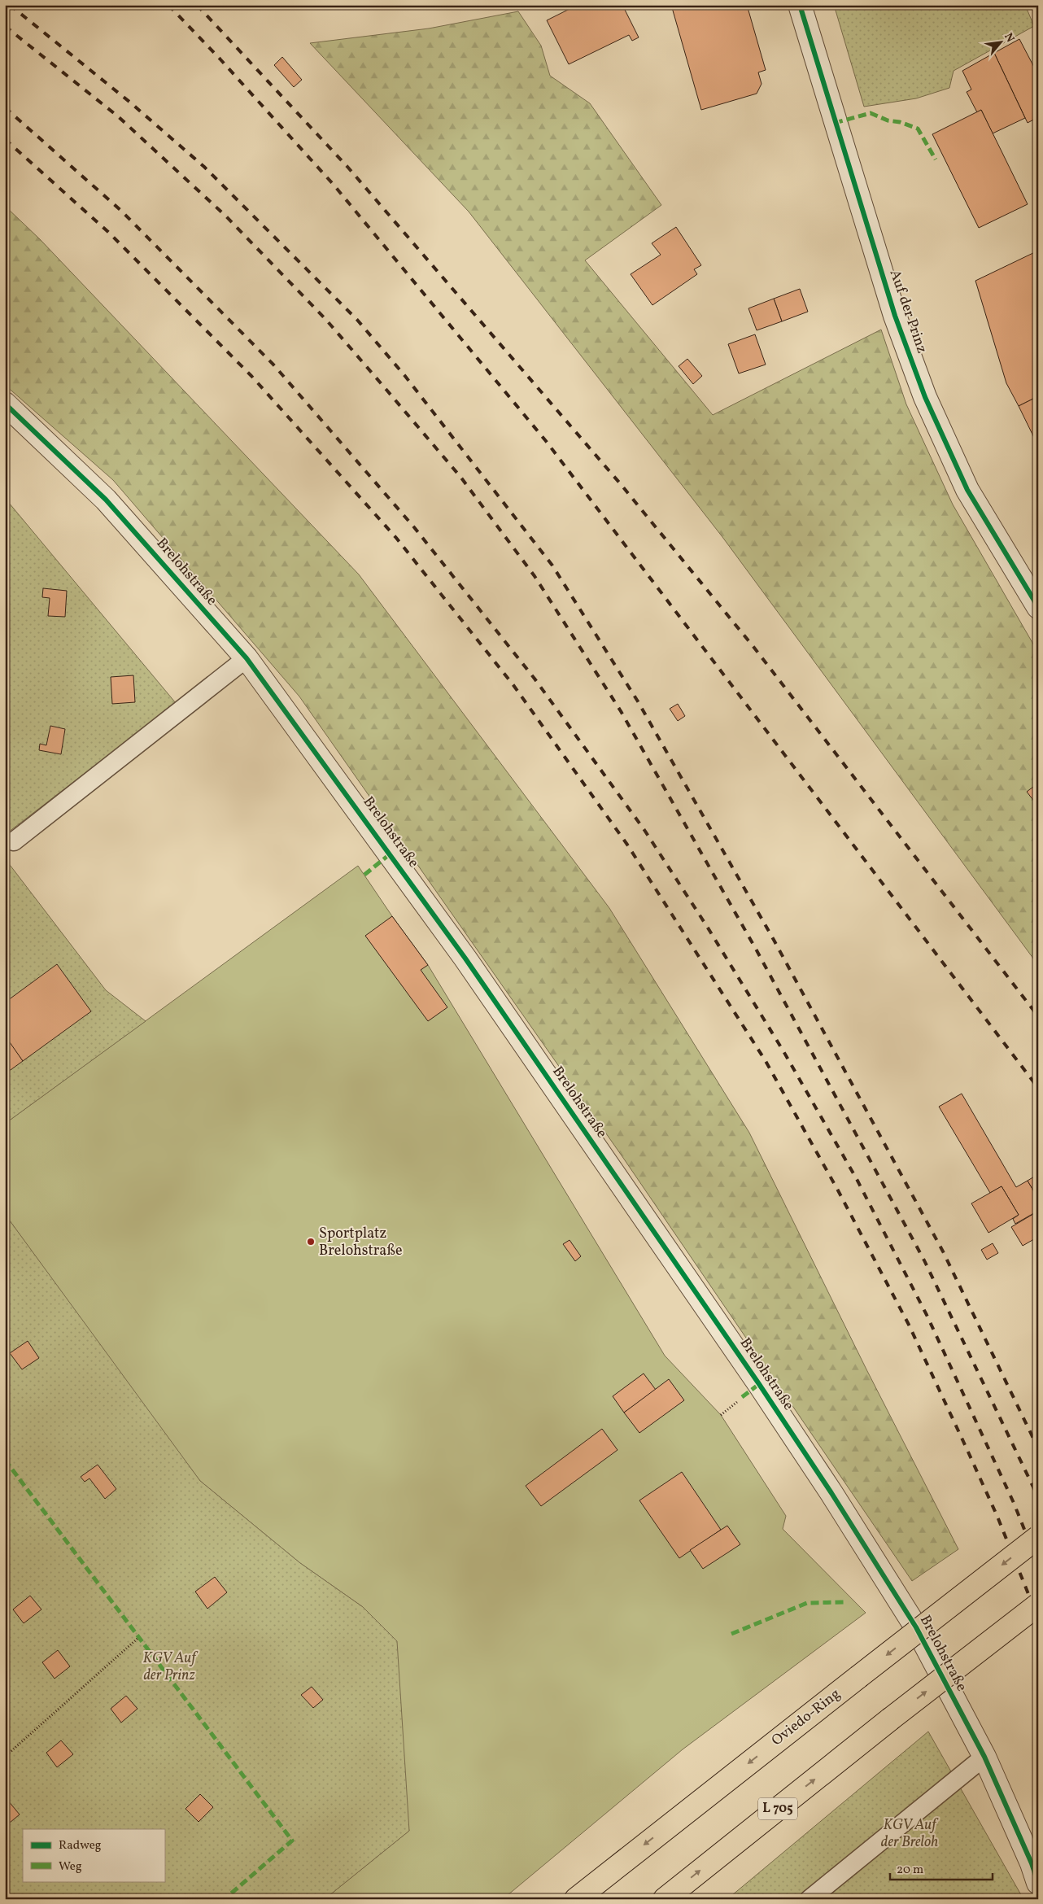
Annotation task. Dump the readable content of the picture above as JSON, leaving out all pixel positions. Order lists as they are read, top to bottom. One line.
{"streets":{"highway":["Oviedo-Ring","L 705"],"street":["Auf der Prinz","Brelohstraße"]},"parks":["KGV Auf der Prinz","KGV Auf der Breloh"],"places":["Sportplatz Brelohstraße"],"legend":["Radweg","Weg"],"scale_bar":"20 m","north":"top right"}
